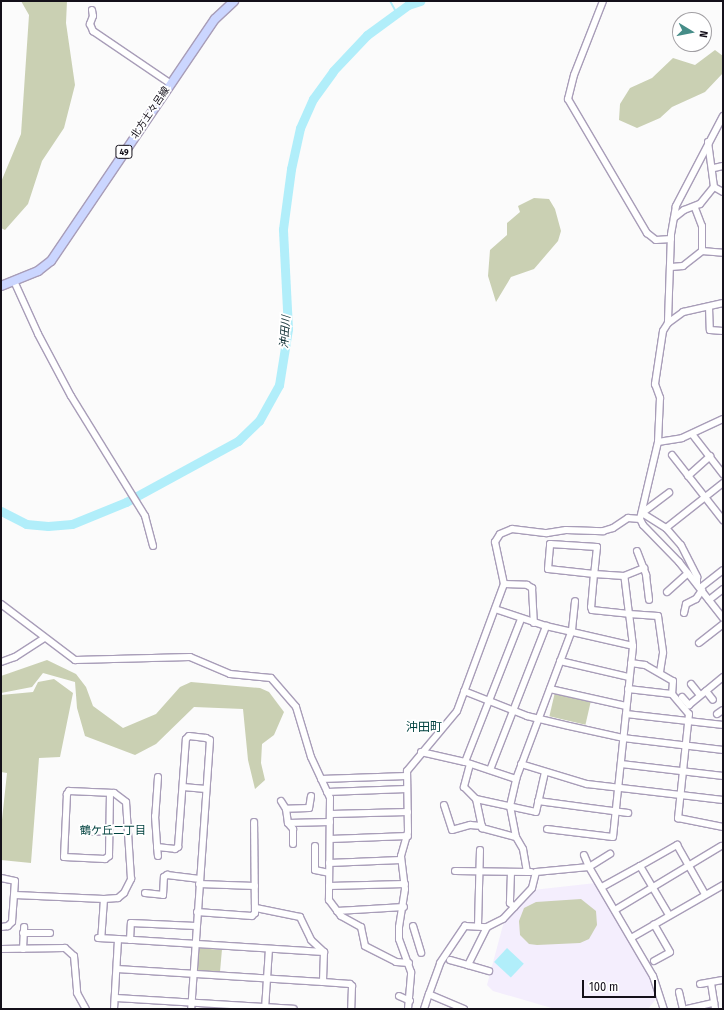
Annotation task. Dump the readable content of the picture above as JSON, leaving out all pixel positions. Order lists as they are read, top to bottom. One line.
{"streets":{"main road":["北方土々呂線","49"]},"districts":["沖田町","鶴ケ丘二丁目"],"water":["沖田川"],"scale_bar":"100 m","north":"right"}
